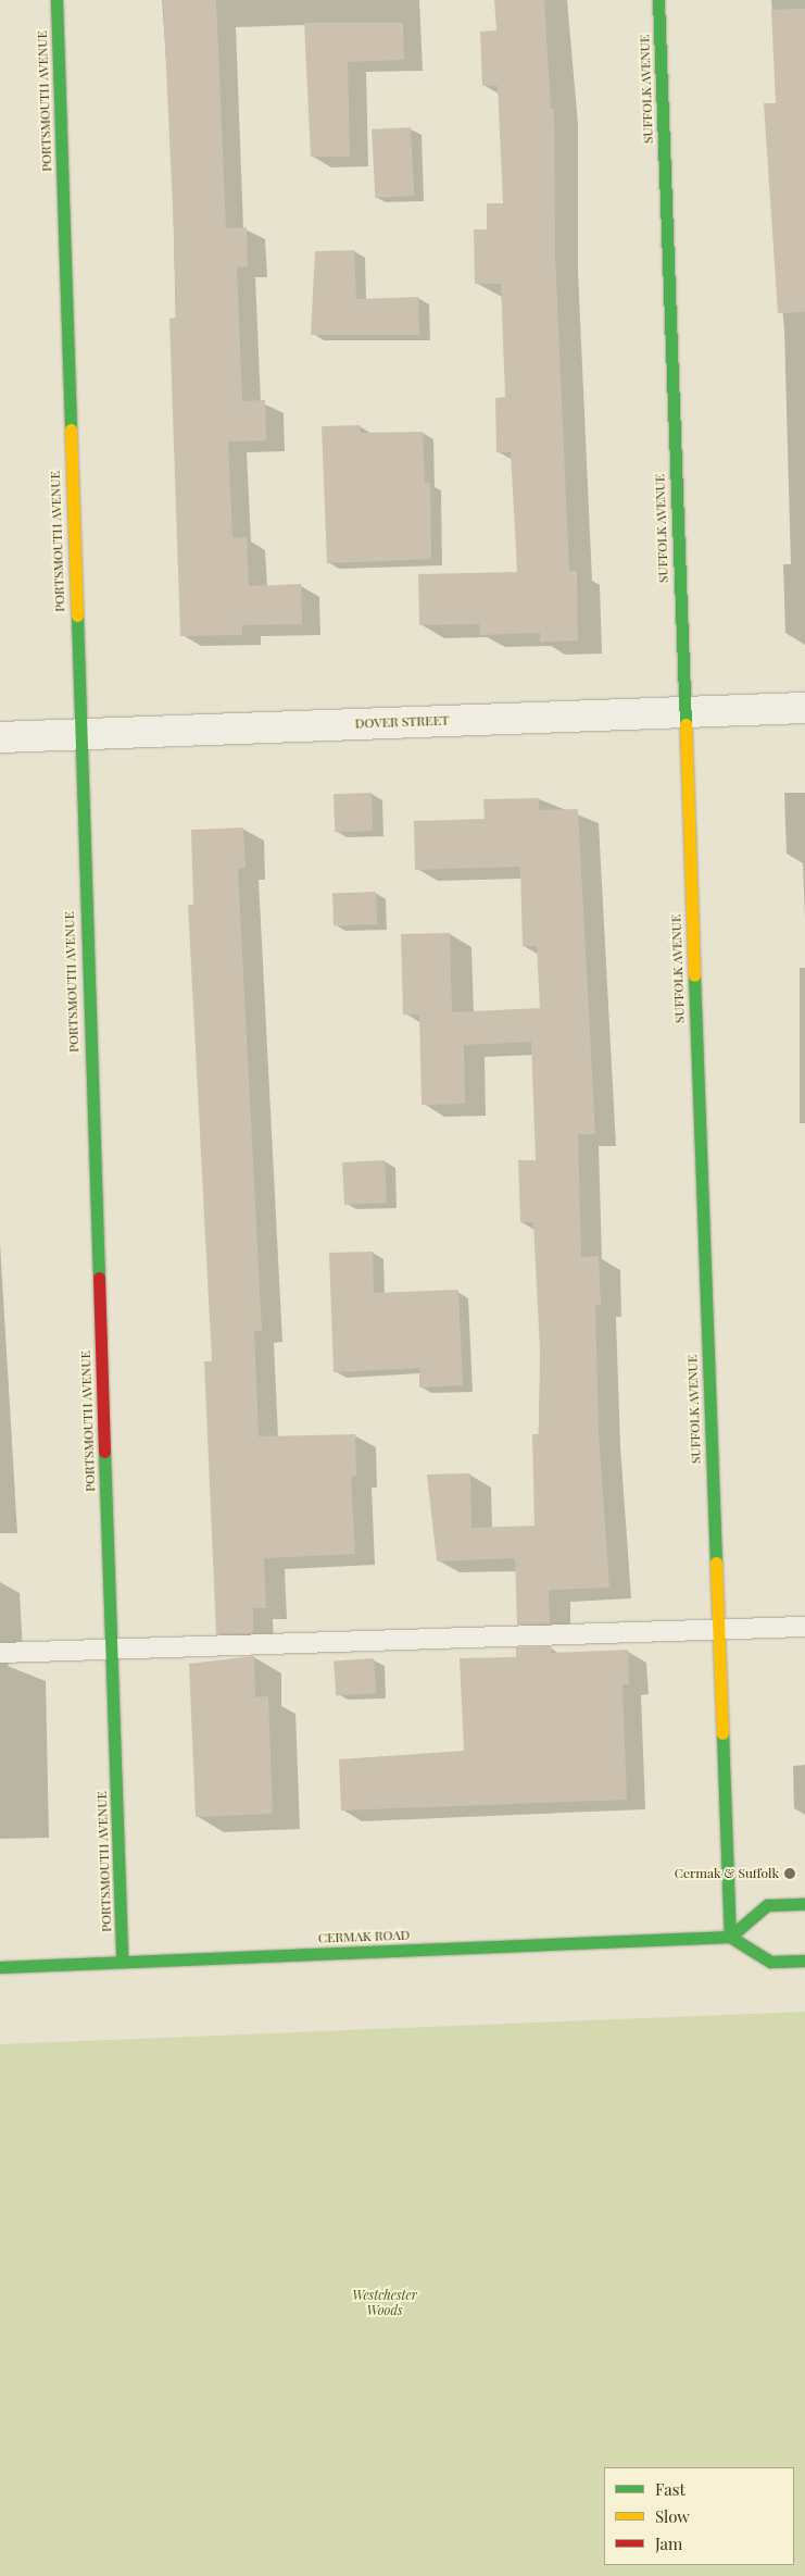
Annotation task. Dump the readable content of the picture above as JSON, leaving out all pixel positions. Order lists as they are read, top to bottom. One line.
{"streets":{"street":["SUFFOLK AVENUE","PORTSMOUTH AVENUE","DOVER STREET","CERMAK ROAD"]},"crossings":[["SUFFOLK AVENUE","DOVER STREET"],["SUFFOLK AVENUE","CERMAK ROAD"],["PORTSMOUTH AVENUE","DOVER STREET"],["PORTSMOUTH AVENUE","CERMAK ROAD"]],"parks":["Westchester Woods"],"places":["Cermak & Suffolk"],"legend":["Fast","Slow","Jam"]}
